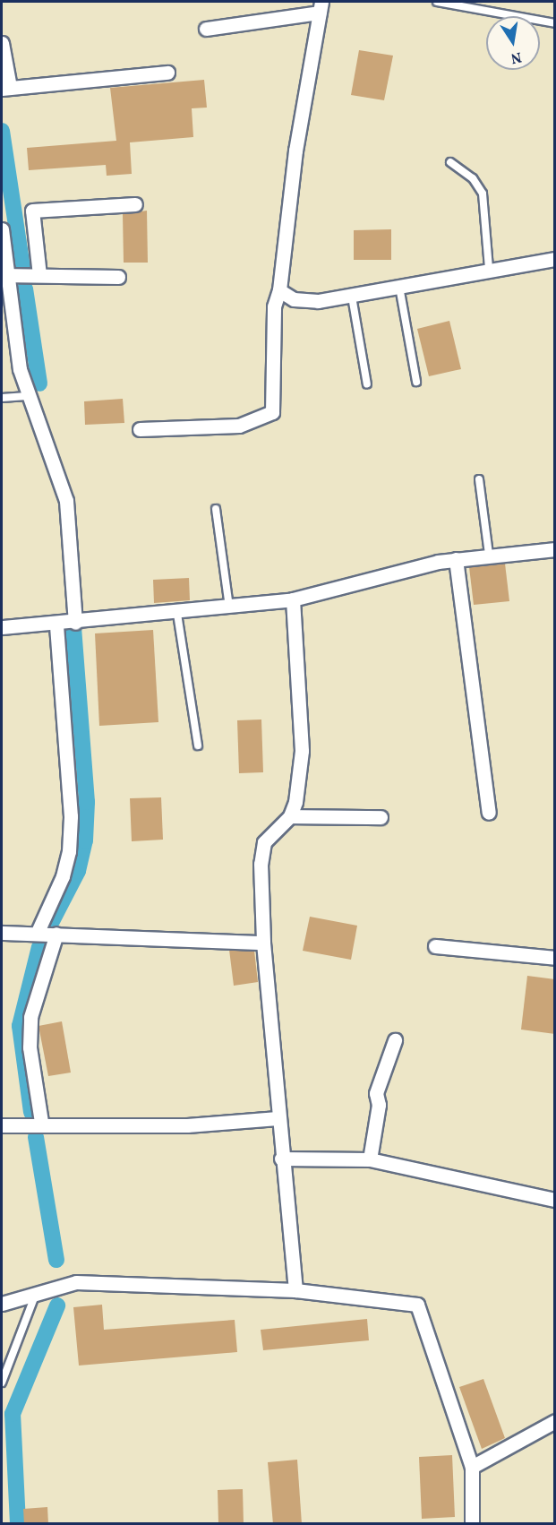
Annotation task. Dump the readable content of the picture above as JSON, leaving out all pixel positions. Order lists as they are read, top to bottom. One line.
{"north":"bottom"}
